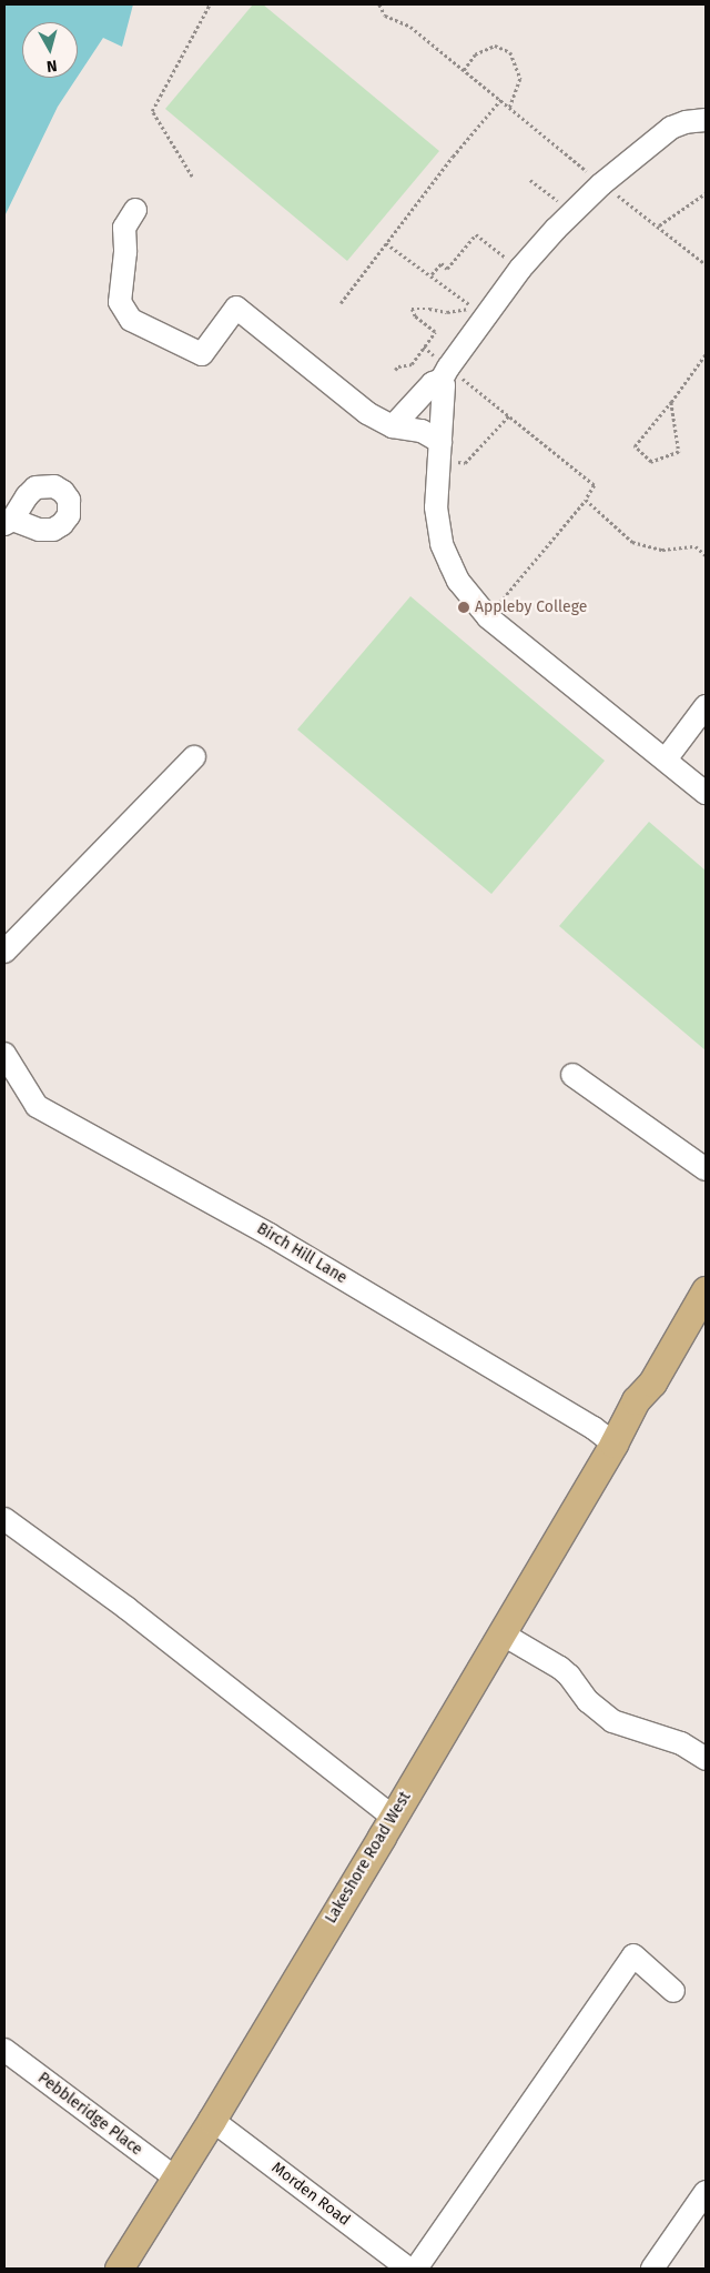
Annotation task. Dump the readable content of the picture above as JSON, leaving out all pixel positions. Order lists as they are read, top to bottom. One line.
{"streets":{"main road":["Lakeshore Road West"],"street":["Birch Hill Lane","Pebbleridge Place","Morden Road"]},"crossings":[["Birch Hill Lane","Lakeshore Road West"],["Lakeshore Road West","Pebbleridge Place"],["Lakeshore Road West","Morden Road"]],"places":["Appleby College"],"north":"bottom"}
